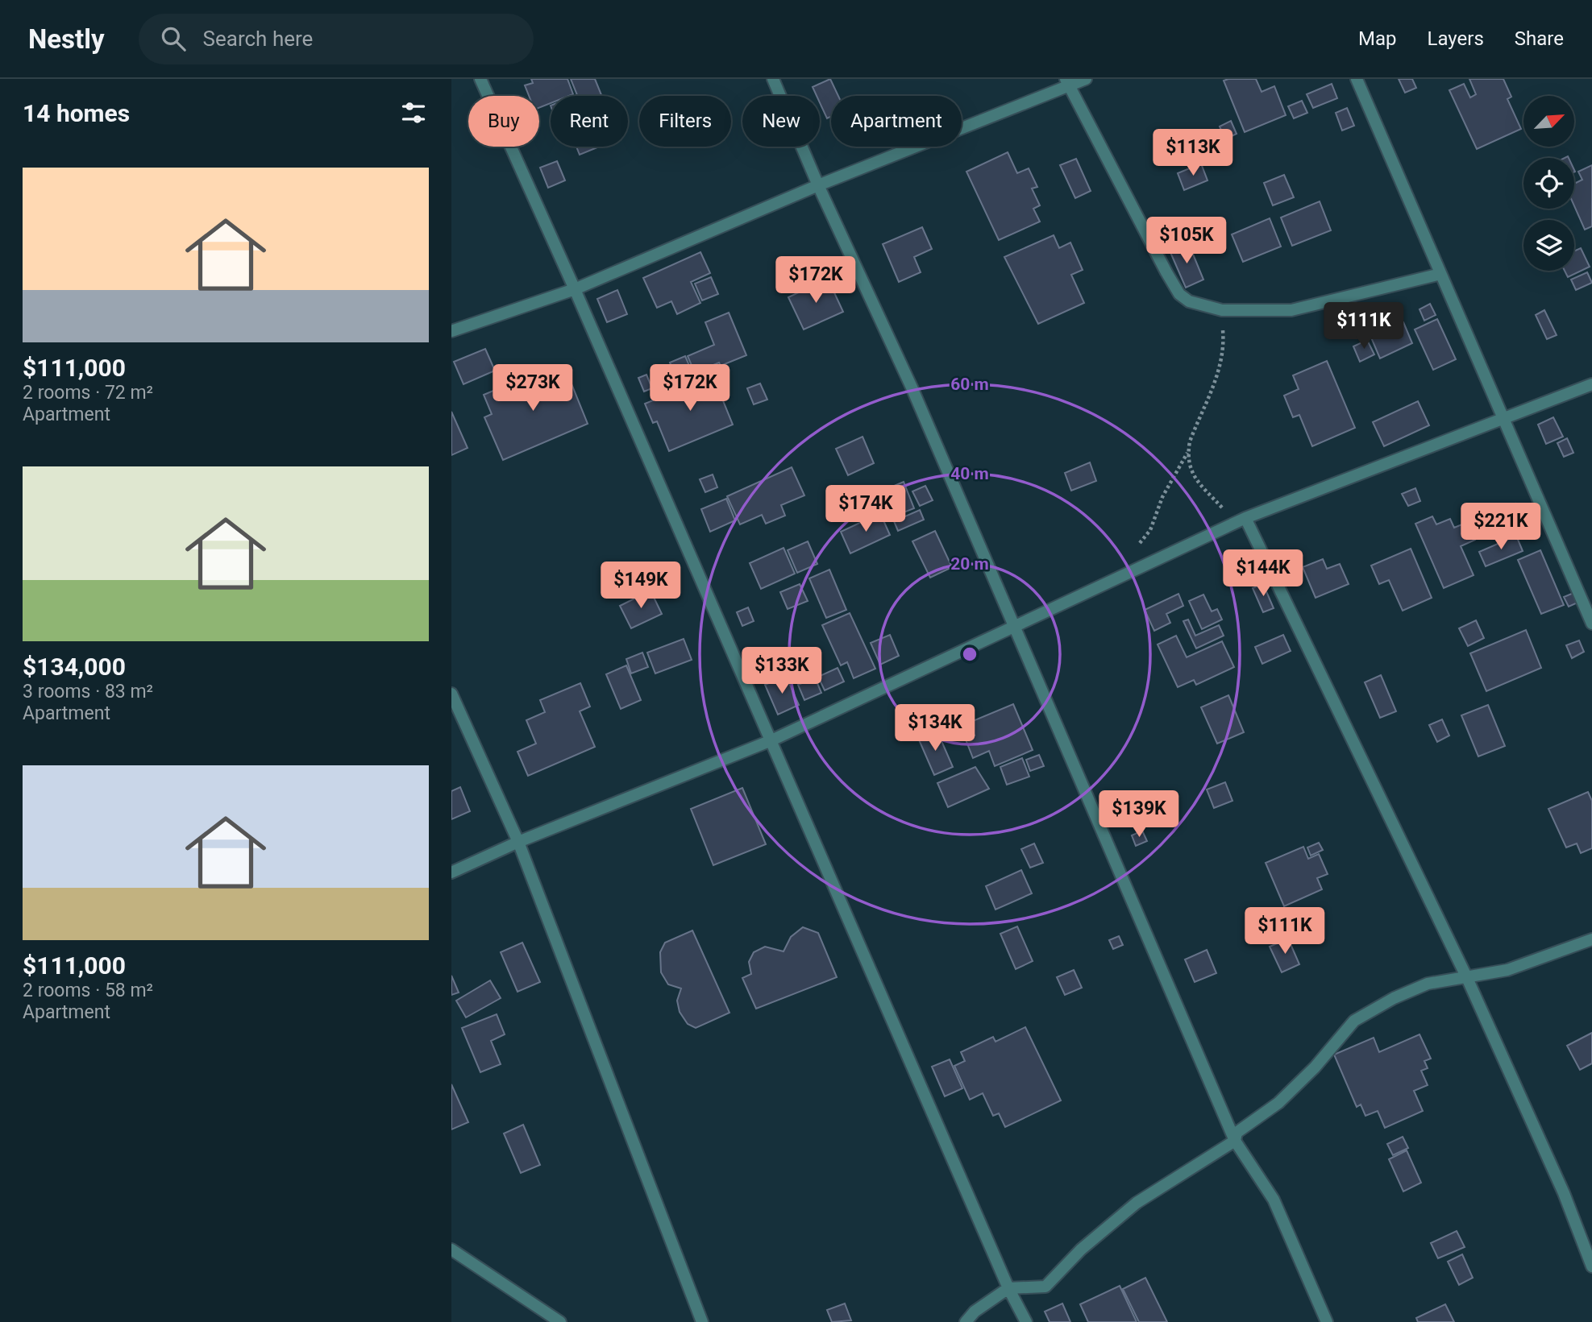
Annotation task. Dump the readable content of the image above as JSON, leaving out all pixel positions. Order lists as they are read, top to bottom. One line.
{"north":"top right","page":{"header":"Nestly","search":"Search here","nav":["Map","Layers","Share"],"heading":"14 homes","chip":["Buy","Rent","Filters","New","Apartment"],"price":["$113K","$105K","$172K","$111K","$273K","$172K","$174K","$221K","$144K","$149K","$133K","$134K","$139K","$111K"],"list":[{"name":"$111,000","note":"2 rooms · 72 m² · Apartment"},{"name":"$134,000","note":"3 rooms · 83 m² · Apartment"},{"name":"$111,000","note":"2 rooms · 58 m² · Apartment"}]},"rings":["60 m","40 m","20 m"]}
